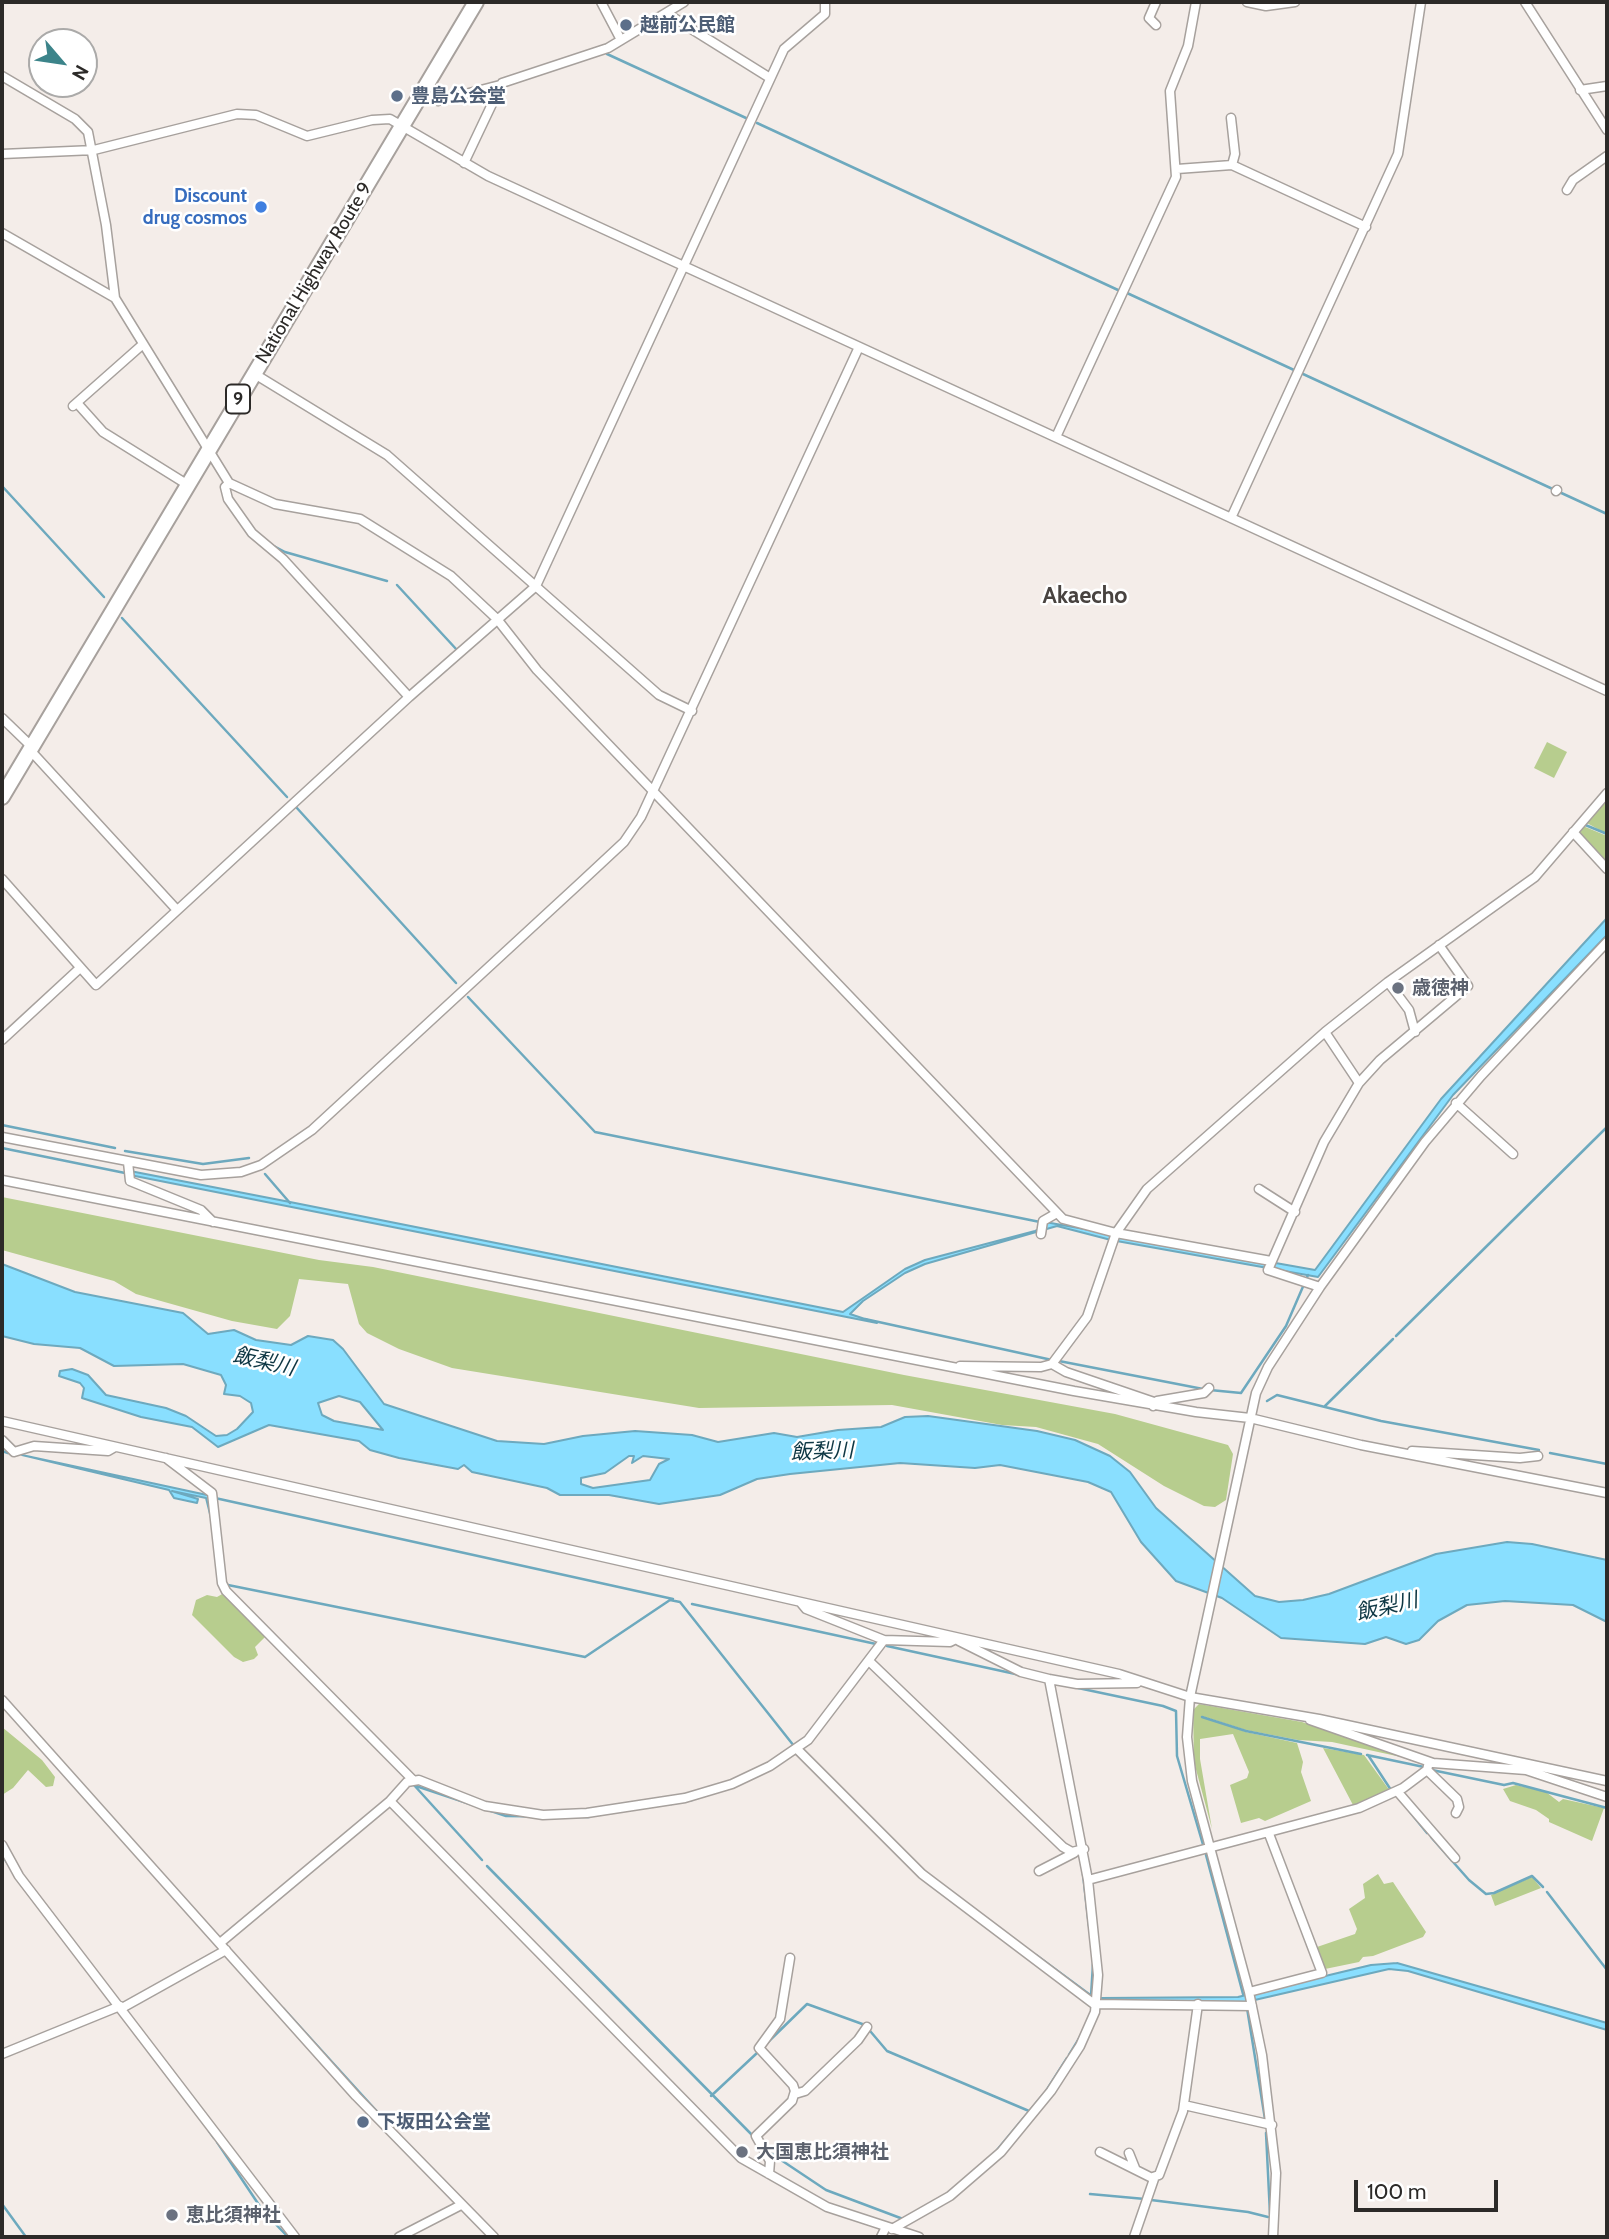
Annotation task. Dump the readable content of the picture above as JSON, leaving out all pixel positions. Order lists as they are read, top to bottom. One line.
{"streets":{"highway":["National Highway Route 9","9"]},"districts":["Akaecho"],"water":["飯梨川"],"places":["越前公民館","豊島公会堂","Discount drug cosmos","歳徳神","下坂田公会堂","大国恵比須神社","恵比須神社"],"scale_bar":"100 m","north":"bottom right"}
